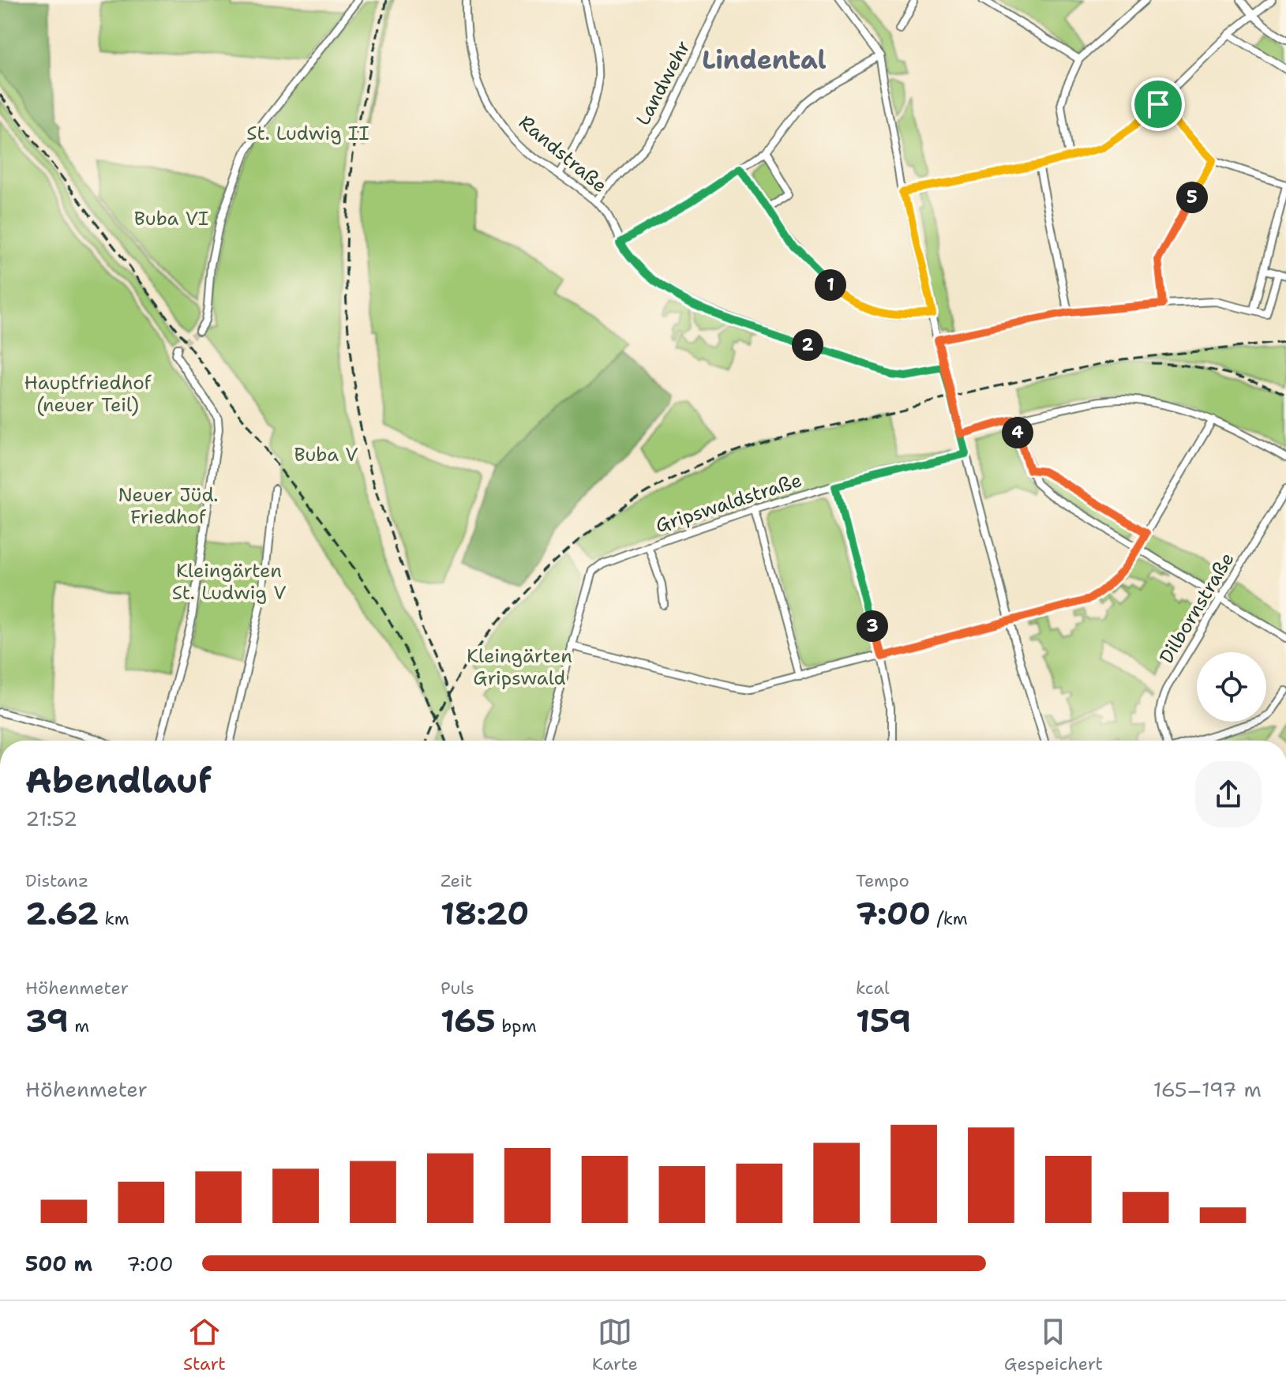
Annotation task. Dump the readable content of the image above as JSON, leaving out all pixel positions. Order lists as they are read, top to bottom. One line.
{"streets":{"street":["Landwehr","Randstraße","Gripswaldstraße","Dilbornstraße"]},"crossings":[["Landwehr","Randstraße"]],"districts":["Lindental"],"parks":["St. Ludwig II","Buba VI","Hauptfriedhof (neuer Teil)","Buba V","Neuer Jüd. Friedhof","Kleingärten St. Ludwig V","Kleingärten Gripswald"],"page":{"pins":["5","1","2","4","3"],"heading":["Abendlauf","21:52"],"stats":[["Distanz","2.62 km"],["Zeit","18:20"],["Tempo","7:00 /km"],["Höhenmeter","39 m"],["Puls","165 bpm"],["kcal","159"]],"chart":["Höhenmeter","165–197 m"],"list":[{"name":"500 m","note":"7:00"}],"tabs":["Start","Karte","Gespeichert"]}}
